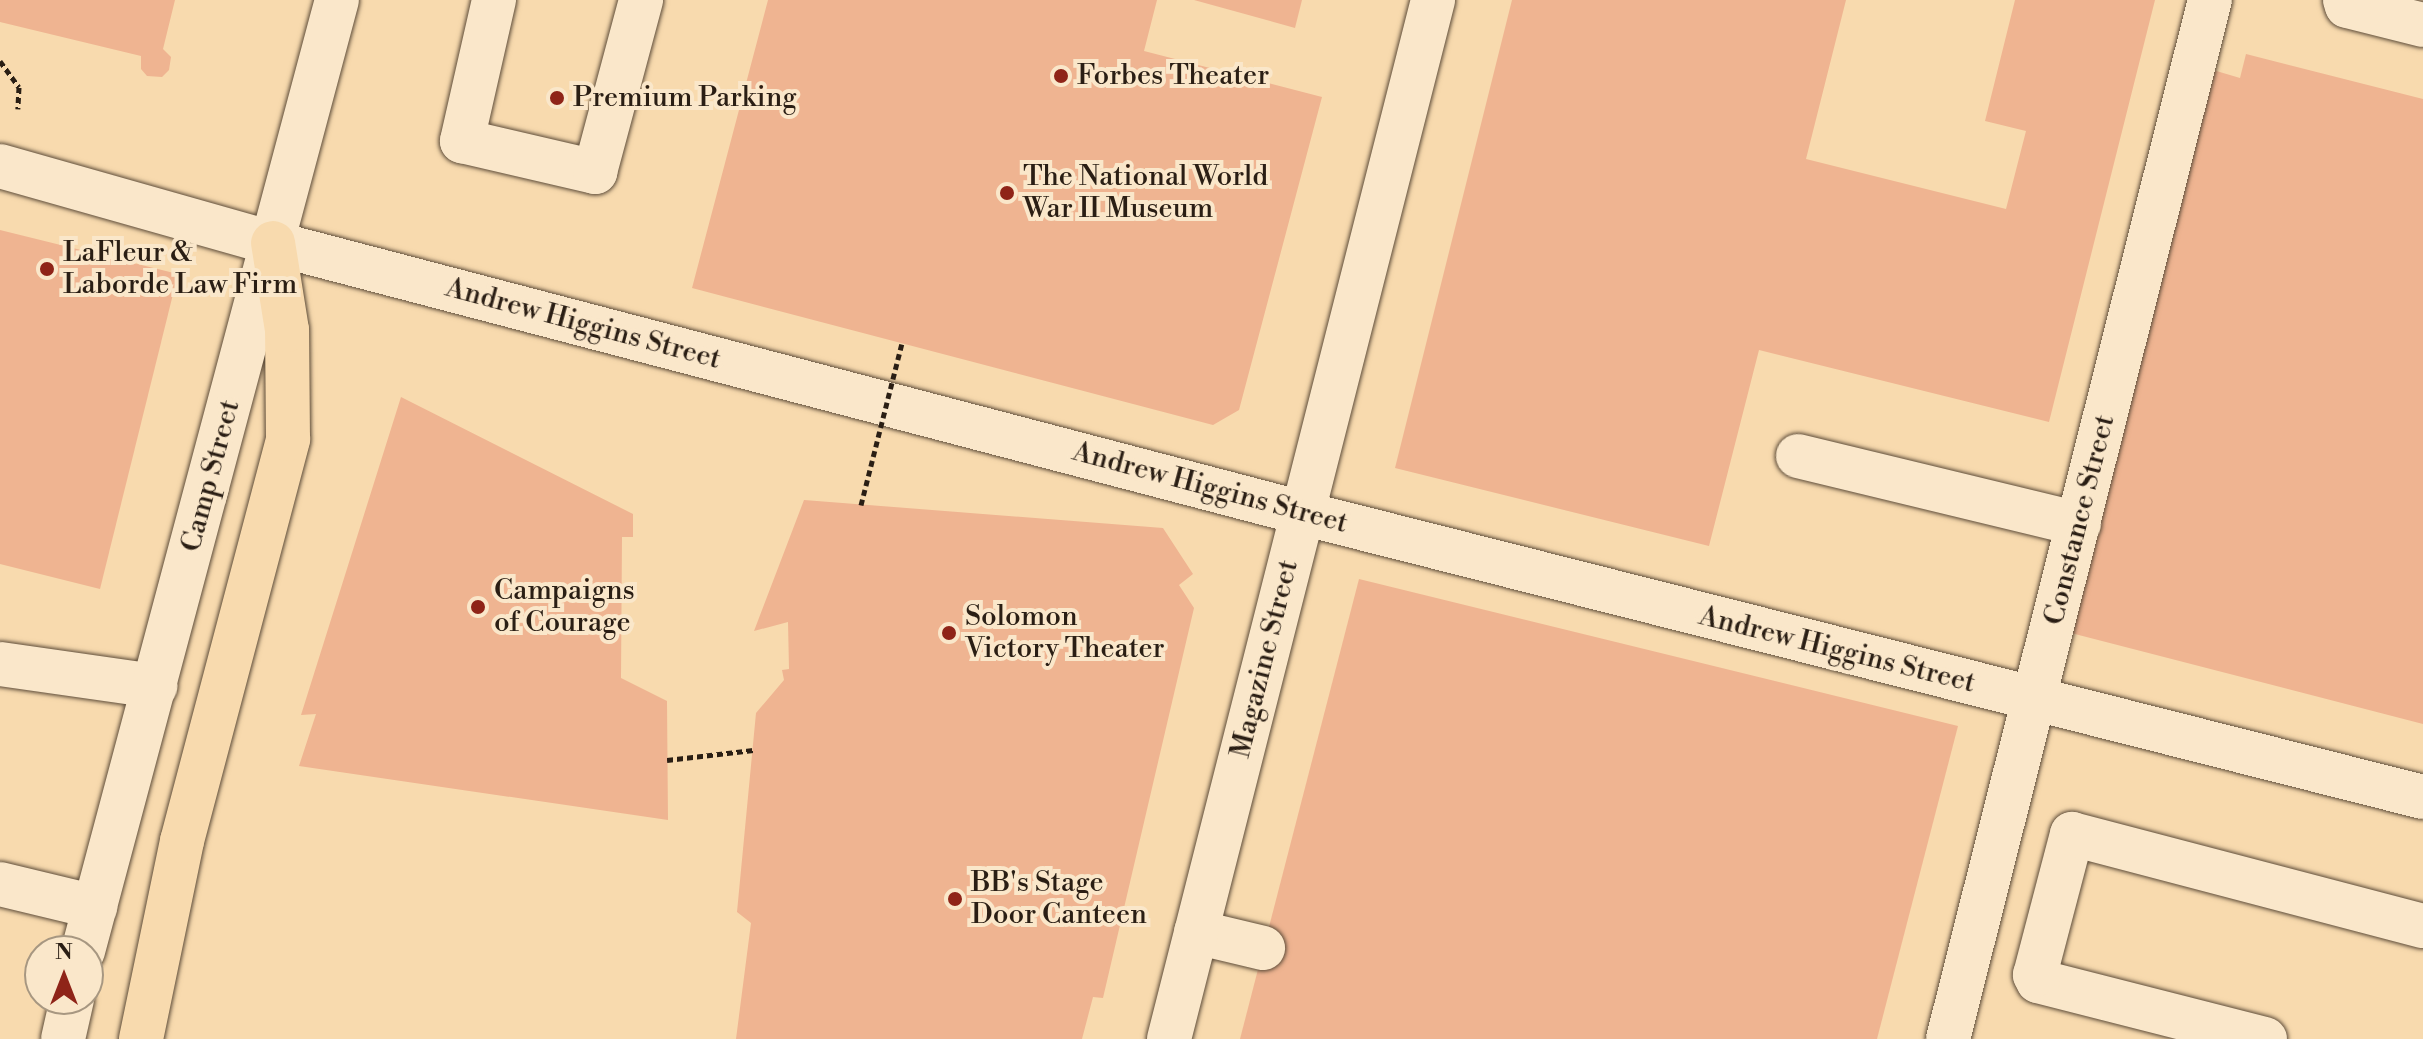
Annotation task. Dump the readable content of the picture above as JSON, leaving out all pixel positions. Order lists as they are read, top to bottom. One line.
{"streets":{"street":["Andrew Higgins Street","Camp Street","Constance Street","Magazine Street"]},"crossings":[["Andrew Higgins Street","Camp Street"],["Andrew Higgins Street","Constance Street"],["Andrew Higgins Street","Magazine Street"]],"places":["Forbes Theater","Premium Parking","The National World War II Museum","LaFleur & Laborde Law Firm","Campaigns of Courage","Solomon Victory Theater","BB's Stage Door Canteen"],"north":"top"}
